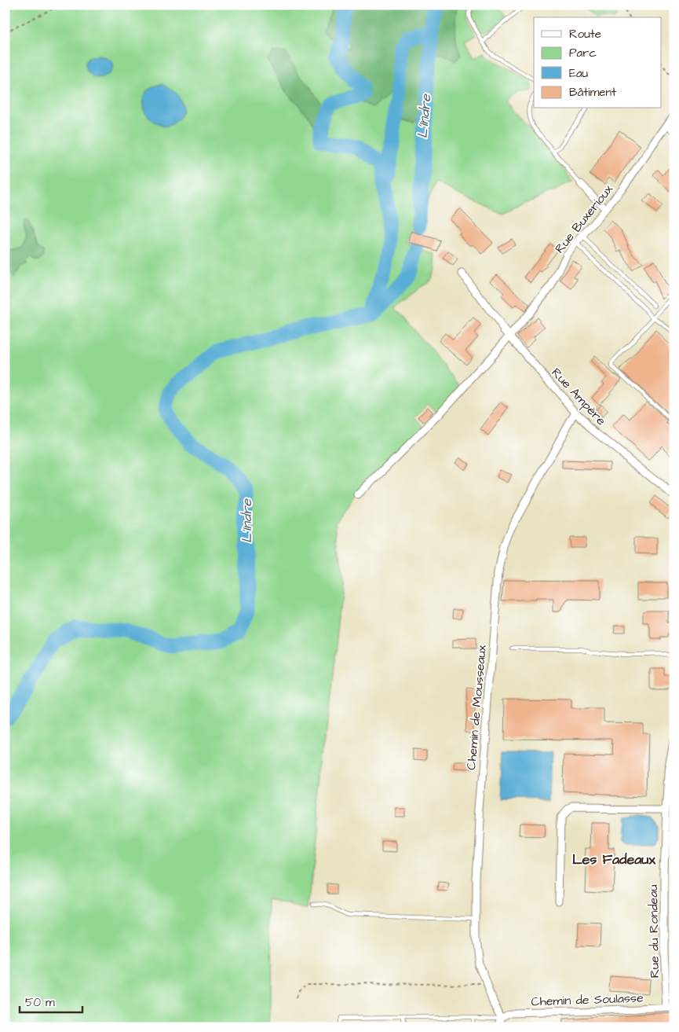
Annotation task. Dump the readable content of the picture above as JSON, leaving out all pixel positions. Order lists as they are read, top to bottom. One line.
{"streets":{"street":["Rue Buxerioux","Rue Ampère","Chemin de Mousseaux","Rue du Rondeau","Chemin de Soulasse"]},"crossings":[["Rue Buxerioux","Rue Ampère"],["Rue Ampère","Chemin de Mousseaux"],["Chemin de Mousseaux","Chemin de Soulasse"],["Rue du Rondeau","Chemin de Soulasse"]],"districts":["Les Fadeaux"],"water":["L'Indre"],"legend":["Route","Parc","Eau","Bâtiment"],"scale_bar":"50 m"}
